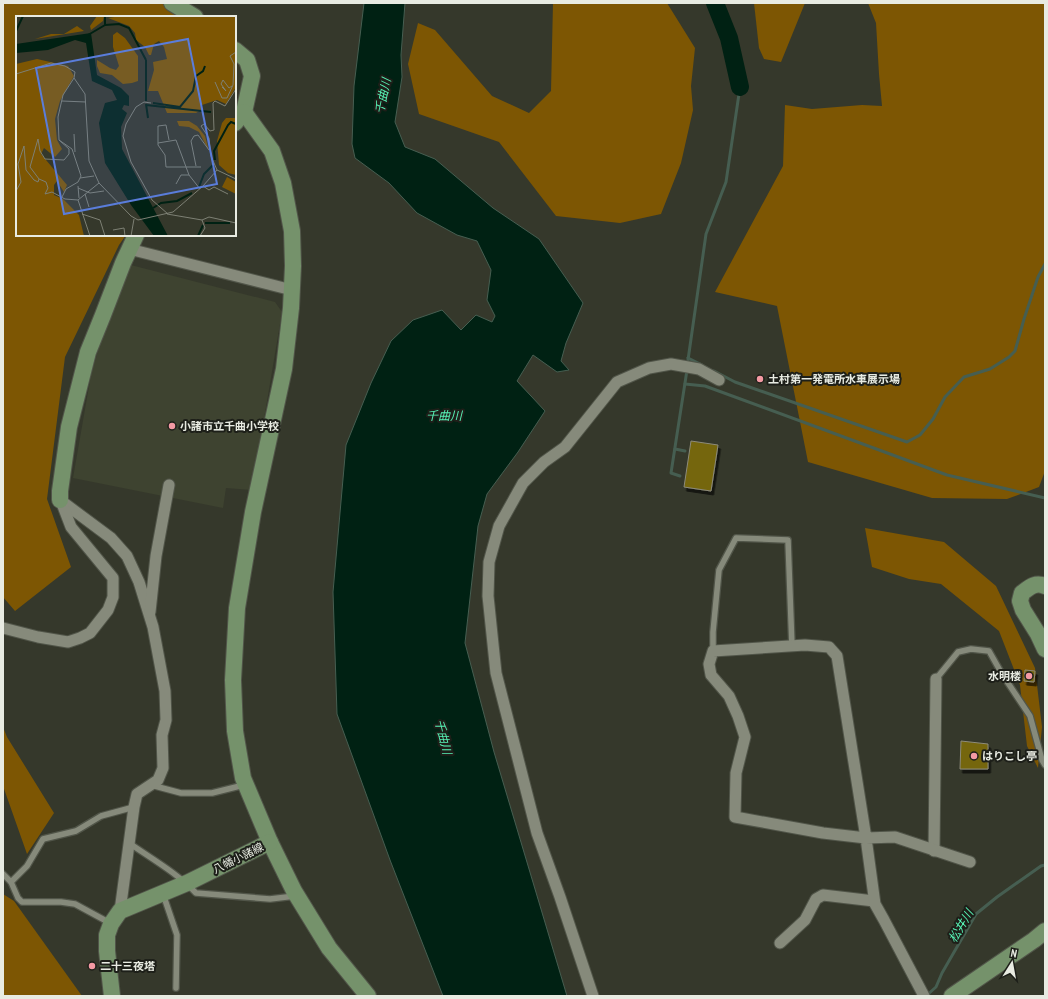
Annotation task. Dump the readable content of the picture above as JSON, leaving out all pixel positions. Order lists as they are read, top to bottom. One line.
{"streets":{"street":["八幡小諸線"]},"water":["千曲川","松井川"],"places":["土村第一発電所水車展示場","小諸市立千曲小学校","水明楼","はりこし亭","二十三夜塔"],"north":"top"}
